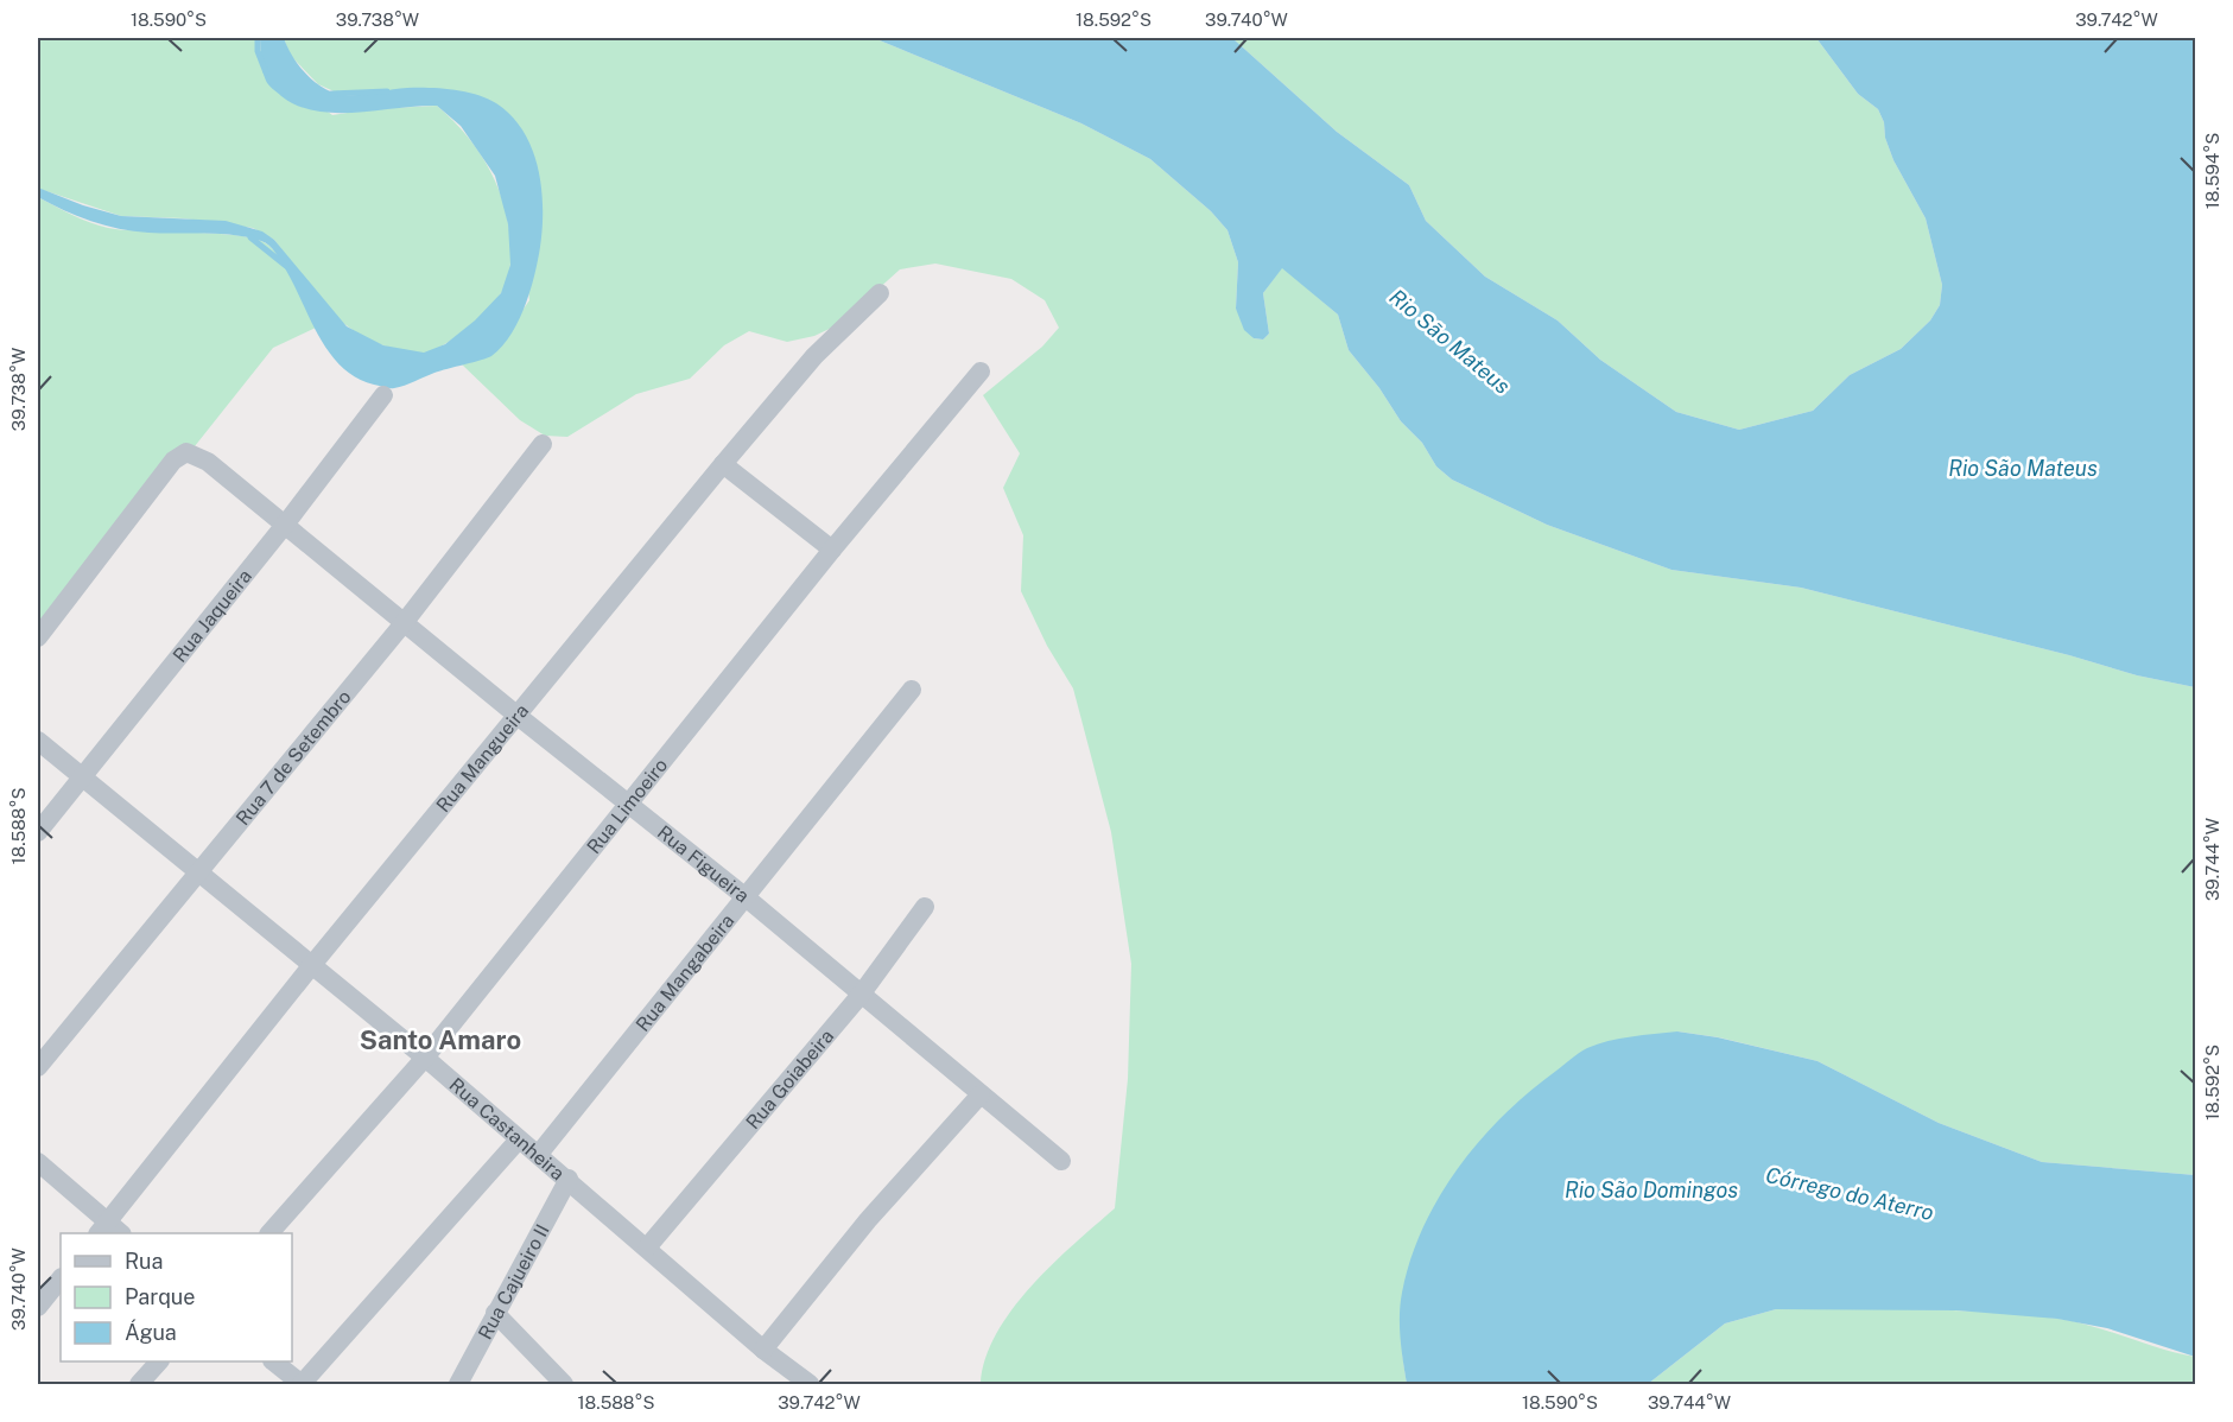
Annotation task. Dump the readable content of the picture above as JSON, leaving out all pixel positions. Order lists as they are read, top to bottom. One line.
{"streets":{"street":["Rua Jaqueira","Rua 7 de Setembro","Rua Mangueira","Rua Limoeiro","Rua Figueira","Rua Mangabeira","Rua Goiabeira","Rua Castanheira","Rua Cajueiro II"]},"crossings":[["Rua Jaqueira","Rua Figueira"],["Rua Jaqueira","Rua Castanheira"],["Rua 7 de Setembro","Rua Figueira"],["Rua 7 de Setembro","Rua Castanheira"],["Rua Mangueira","Rua Figueira"],["Rua Mangueira","Rua Castanheira"],["Rua Limoeiro","Rua Figueira"],["Rua Limoeiro","Rua Castanheira"],["Rua Figueira","Rua Mangabeira"],["Rua Figueira","Rua Goiabeira"],["Rua Mangabeira","Rua Castanheira"],["Rua Goiabeira","Rua Castanheira"],["Rua Castanheira","Rua Cajueiro II"]],"districts":["Santo Amaro"],"water":["Rio São Mateus","Rio São Domingos","Córrego do Aterro"],"legend":["Rua","Parque","Água"],"coordinates":["18.590°S","39.738°W","18.592°S","39.740°W","39.742°W","18.594°S","18.588°S","39.744°W"]}
